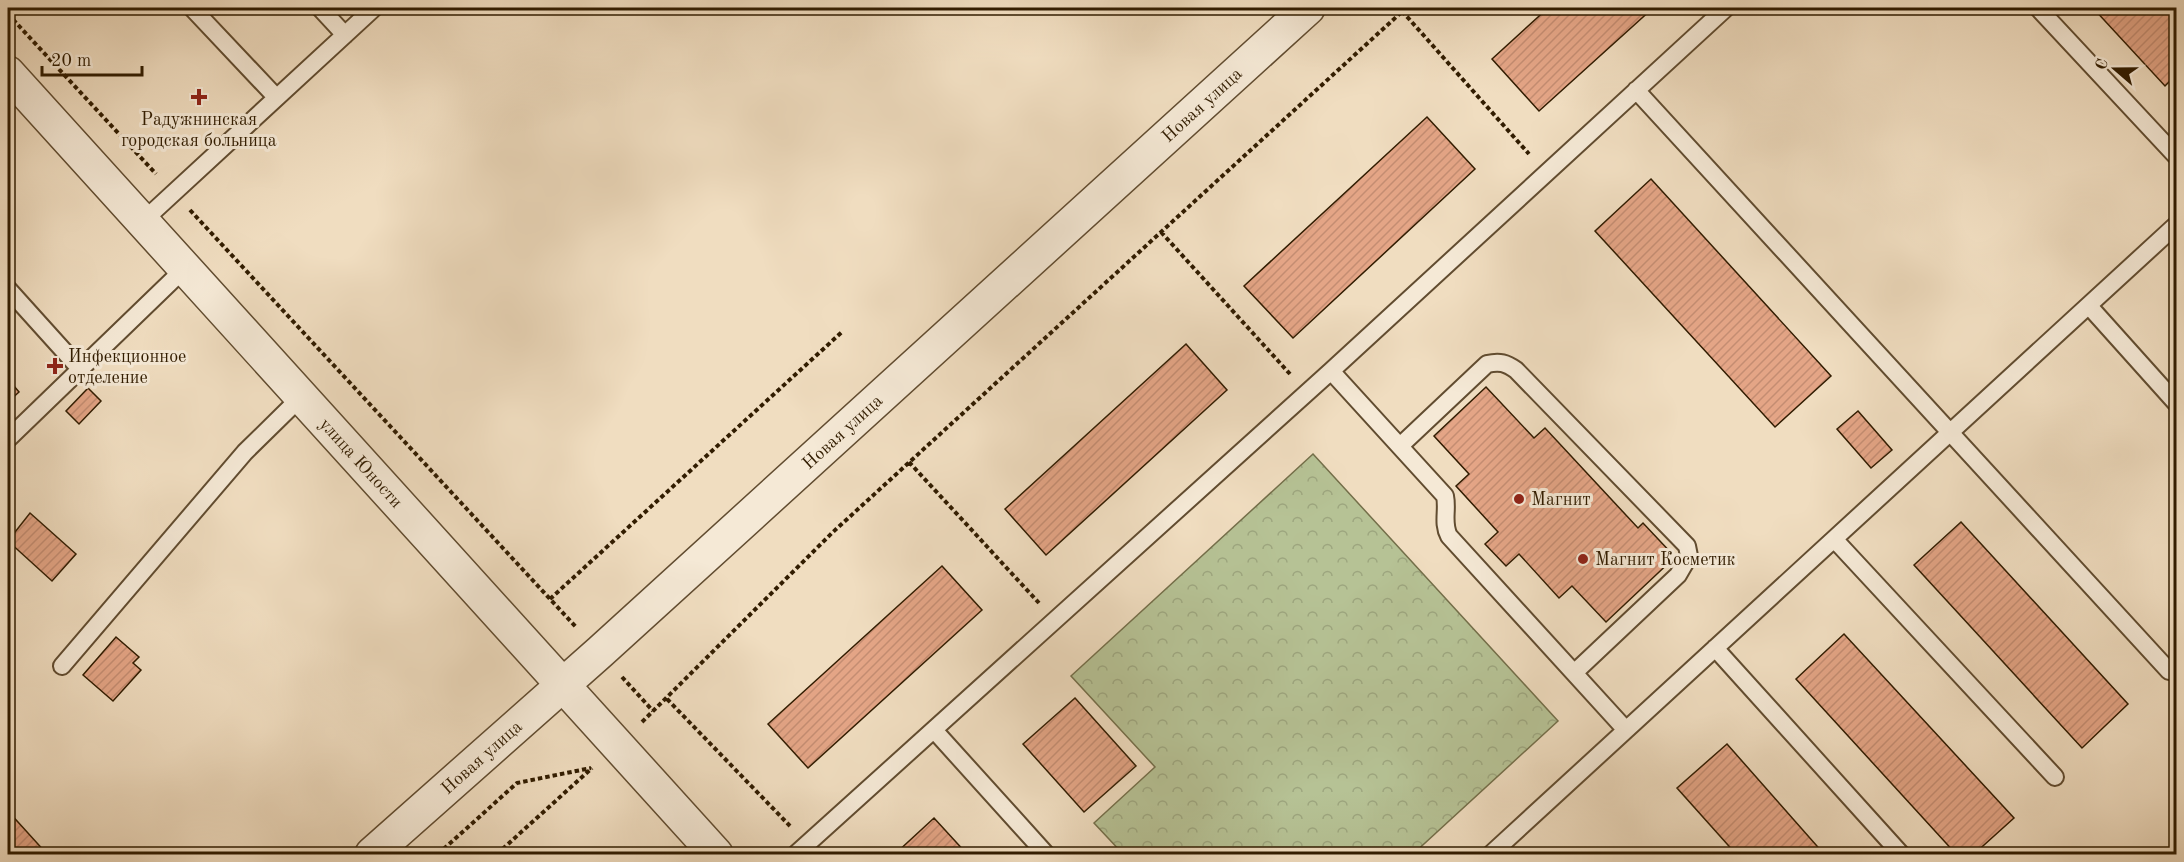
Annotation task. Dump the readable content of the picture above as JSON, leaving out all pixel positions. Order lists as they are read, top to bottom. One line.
{"streets":{"street":["Новая улица","улица Юности"]},"crossings":[["Новая улица","улица Юности"]],"places":{"health":["Радужнинская городская больница","Инфекционное отделение"],"other":["Магнит","Магнит Косметик"]},"scale_bar":"20 m","north":"left"}
